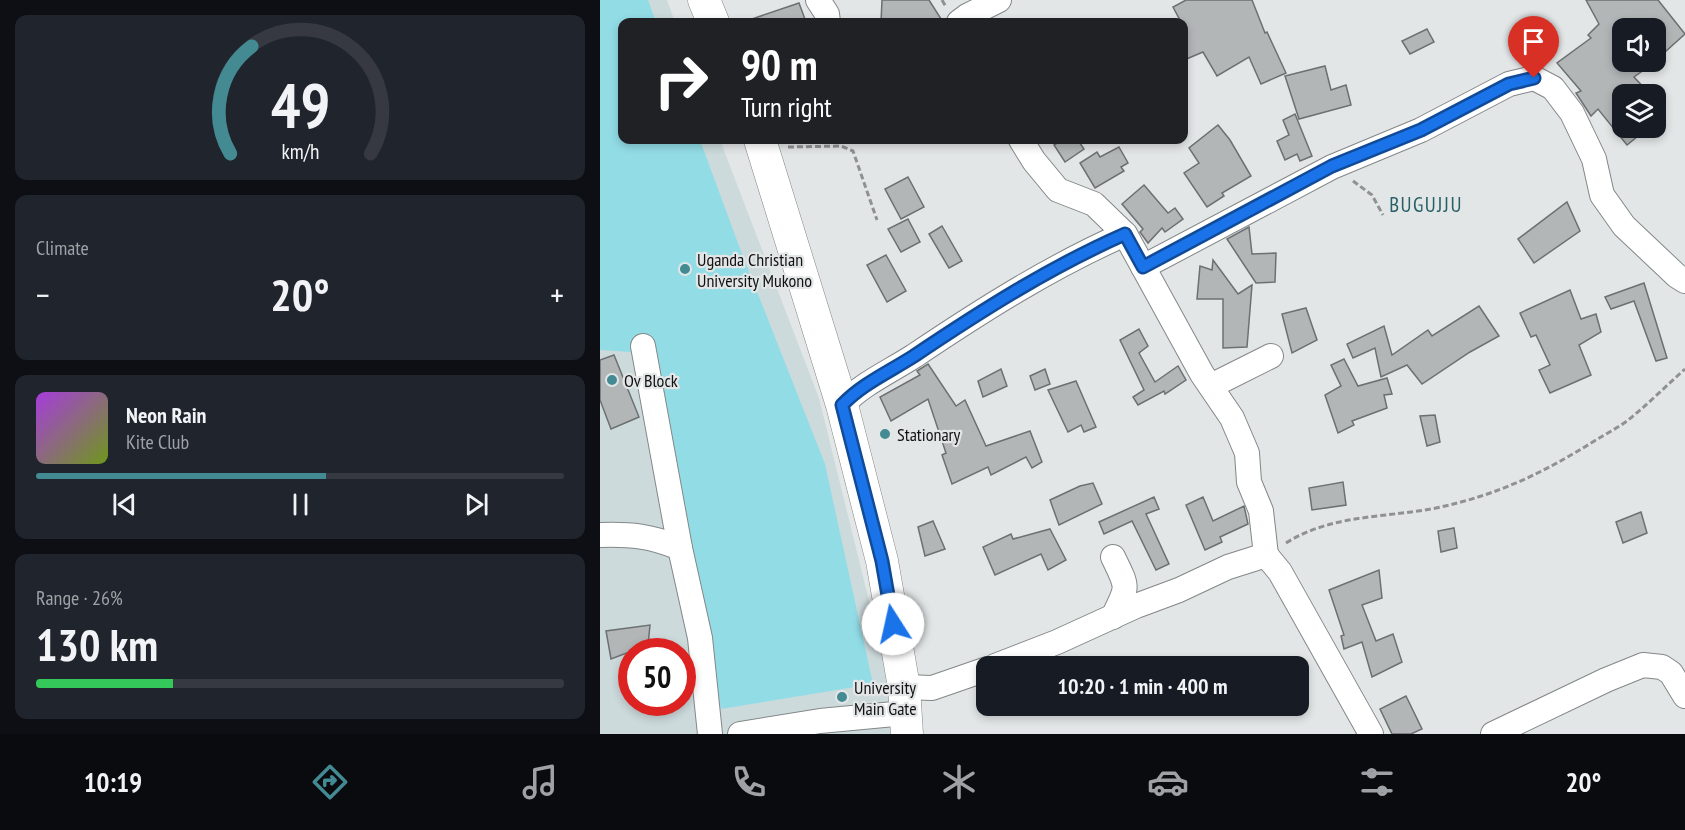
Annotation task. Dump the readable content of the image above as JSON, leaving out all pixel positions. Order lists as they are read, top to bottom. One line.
{"districts":["BUGUJJU"],"places":["Uganda Christian University Mukono","Ov Block","Stationary","University Main Gate"],"page":{"turn":["90 m","Turn right"],"tile":["Climate",["Range · 26%","130 km"]],"heat":["−","20°","+"],"song":["Neon Rain","Kite Club"],"limit":"50","trip":"10:20 · 1 min · 400 m","tabs":["10:19","20°"],"gauge":["49","km/h"]}}
